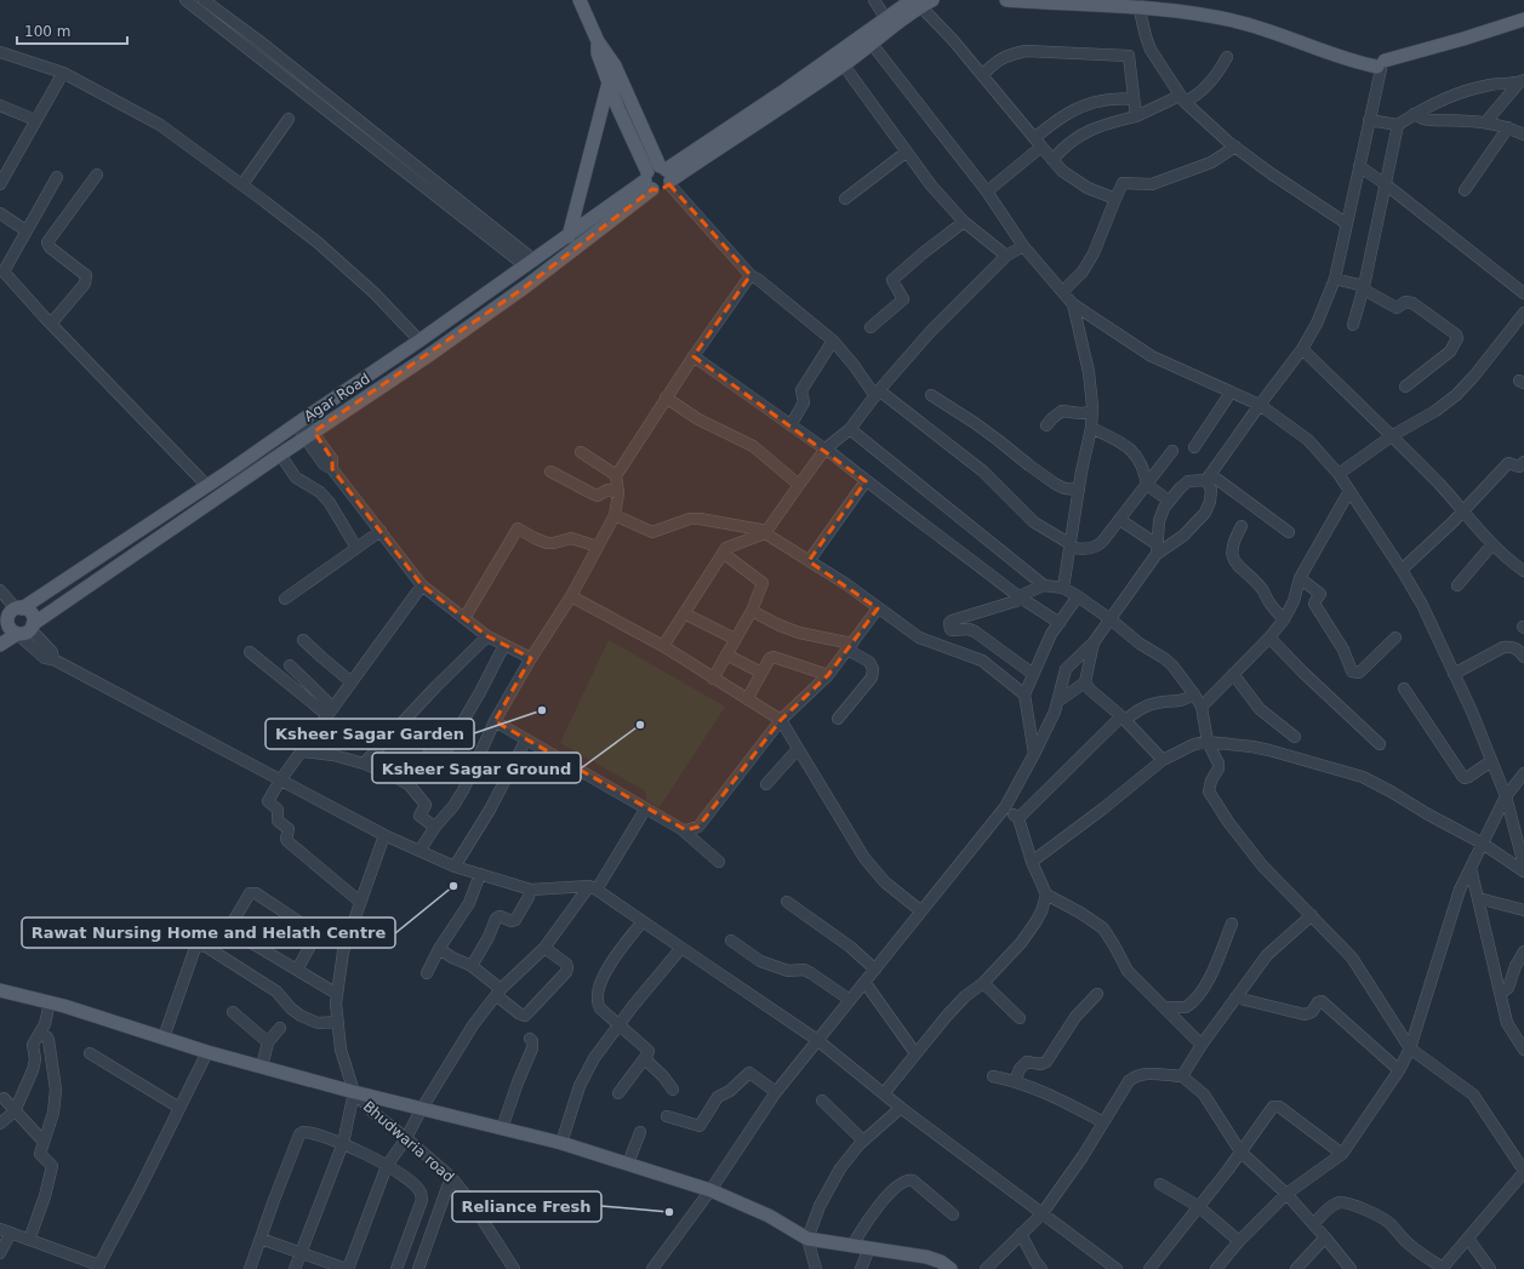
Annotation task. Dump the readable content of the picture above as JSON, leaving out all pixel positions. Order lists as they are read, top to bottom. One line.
{"streets":{"main road":["Agar Road"],"street":["Bhudwaria road"]},"places":["Ksheer Sagar Garden","Ksheer Sagar Ground","Rawat Nursing Home and Helath Centre","Reliance Fresh"],"scale_bar":"100 m"}
